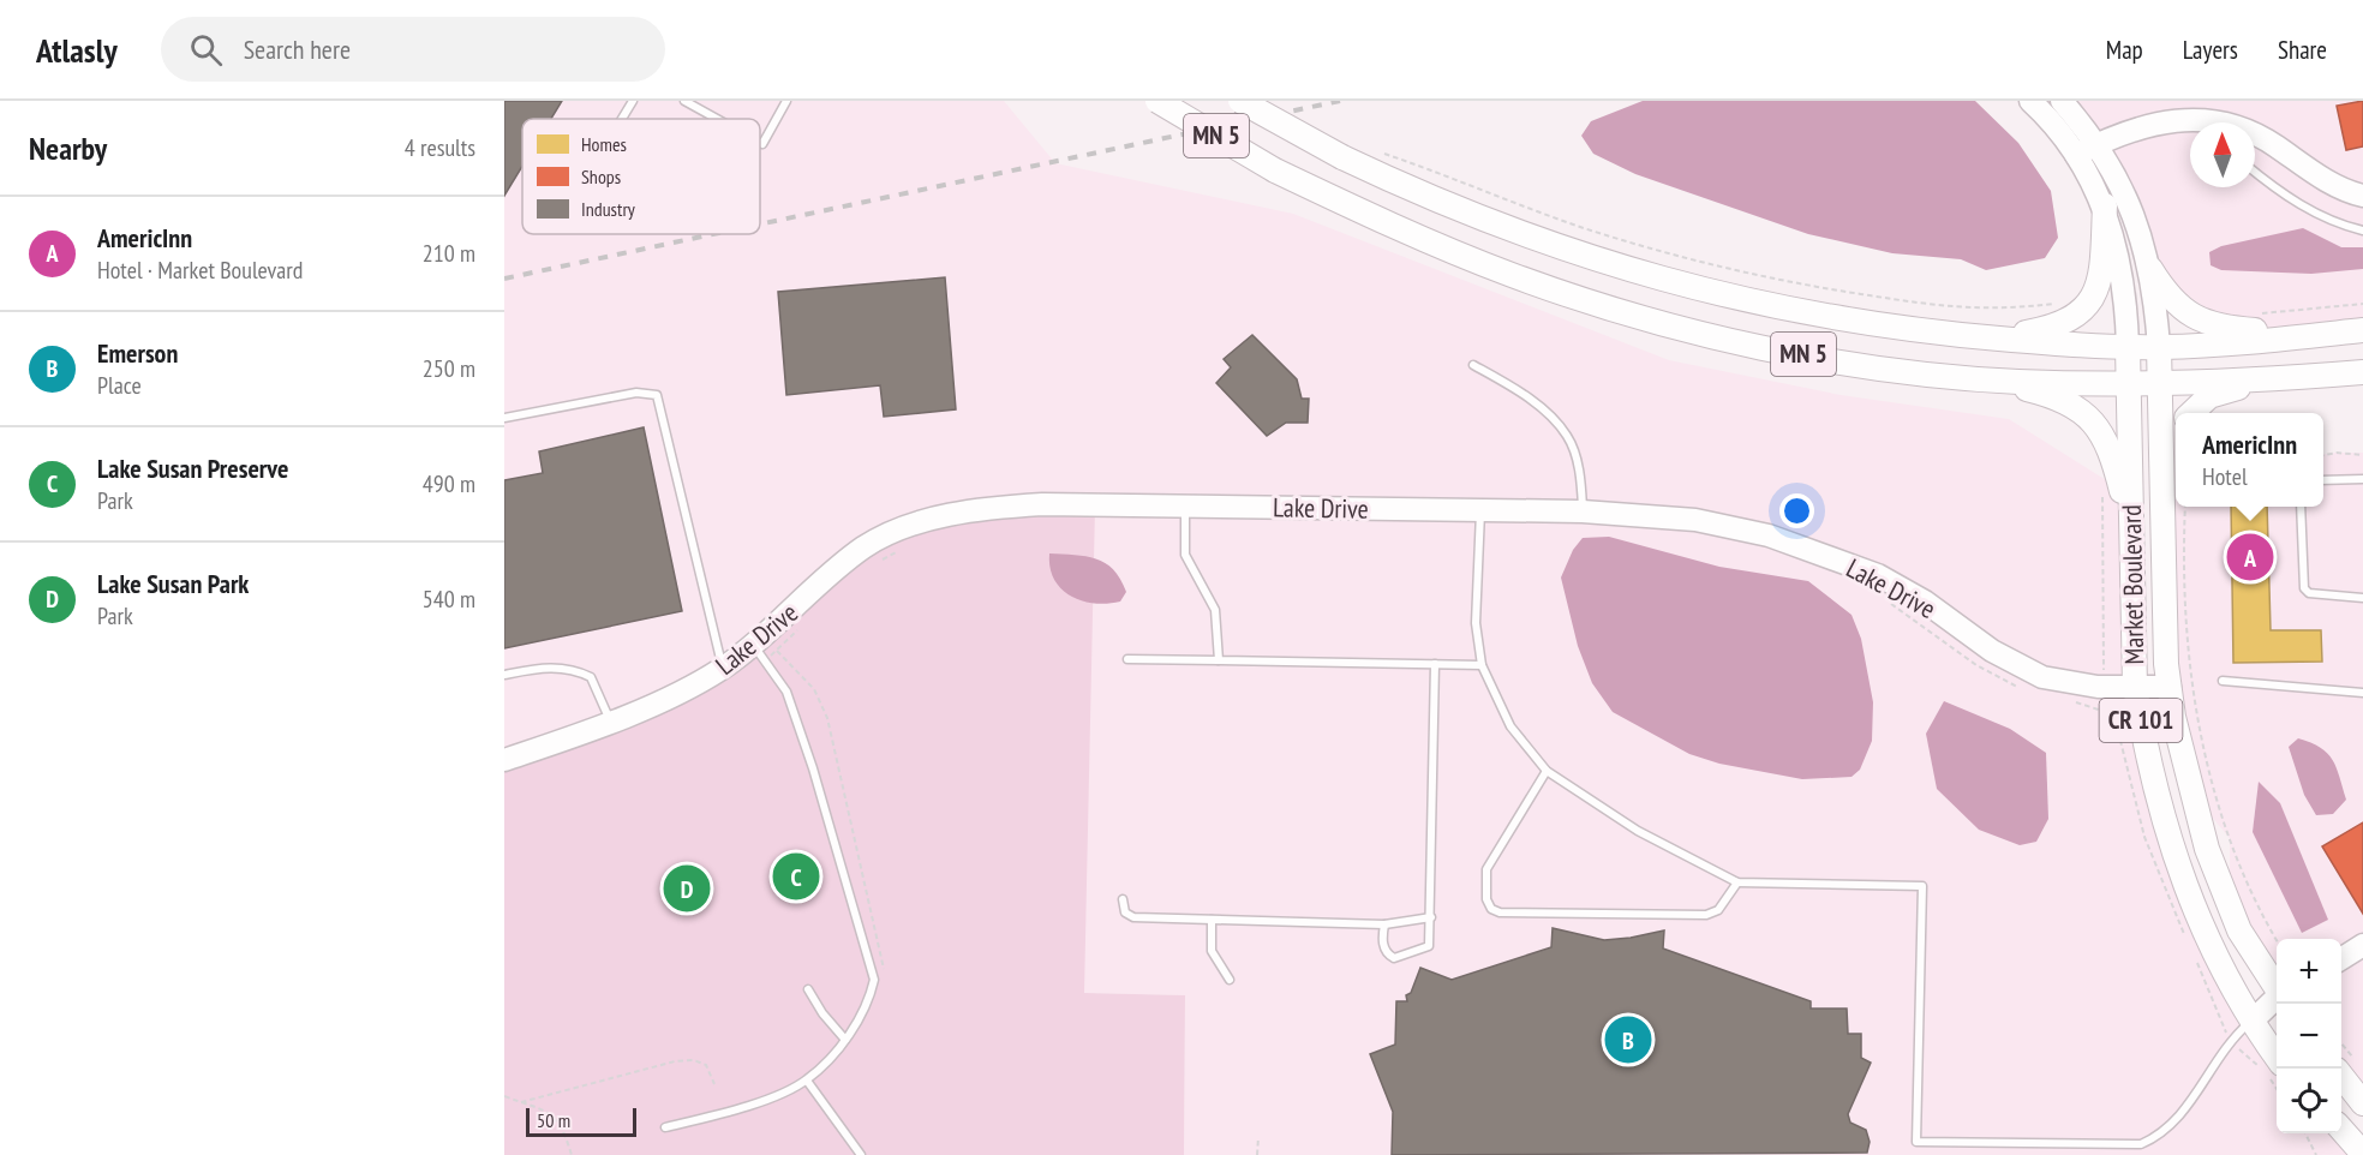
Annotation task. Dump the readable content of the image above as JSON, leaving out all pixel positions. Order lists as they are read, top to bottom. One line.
{"streets":{"main road":["MN 5","Market Boulevard","CR 101"],"street":["Lake Drive"]},"crossings":[["MN 5","Market Boulevard"],["Lake Drive","Market Boulevard"]],"legend":["Homes","Shops","Industry"],"scale_bar":"50 m","north":"top","page":{"header":"Atlasly","search":"Search here","nav":["Map","Layers","Share"],"heading":["Nearby","4 results"],"list":[{"mark":"A","name":"AmericInn","note":"Hotel · Market Boulevard","value":"210 m"},{"mark":"B","name":"Emerson","note":"Place","value":"250 m"},{"mark":"C","name":"Lake Susan Preserve","note":"Park","value":"490 m"},{"mark":"D","name":"Lake Susan Park","note":"Park","value":"540 m"}],"popup":["AmericInn","Hotel"],"pins":["A","C","D","B"],"map_buttons":["+","−"],"scale":"50 m"}}
